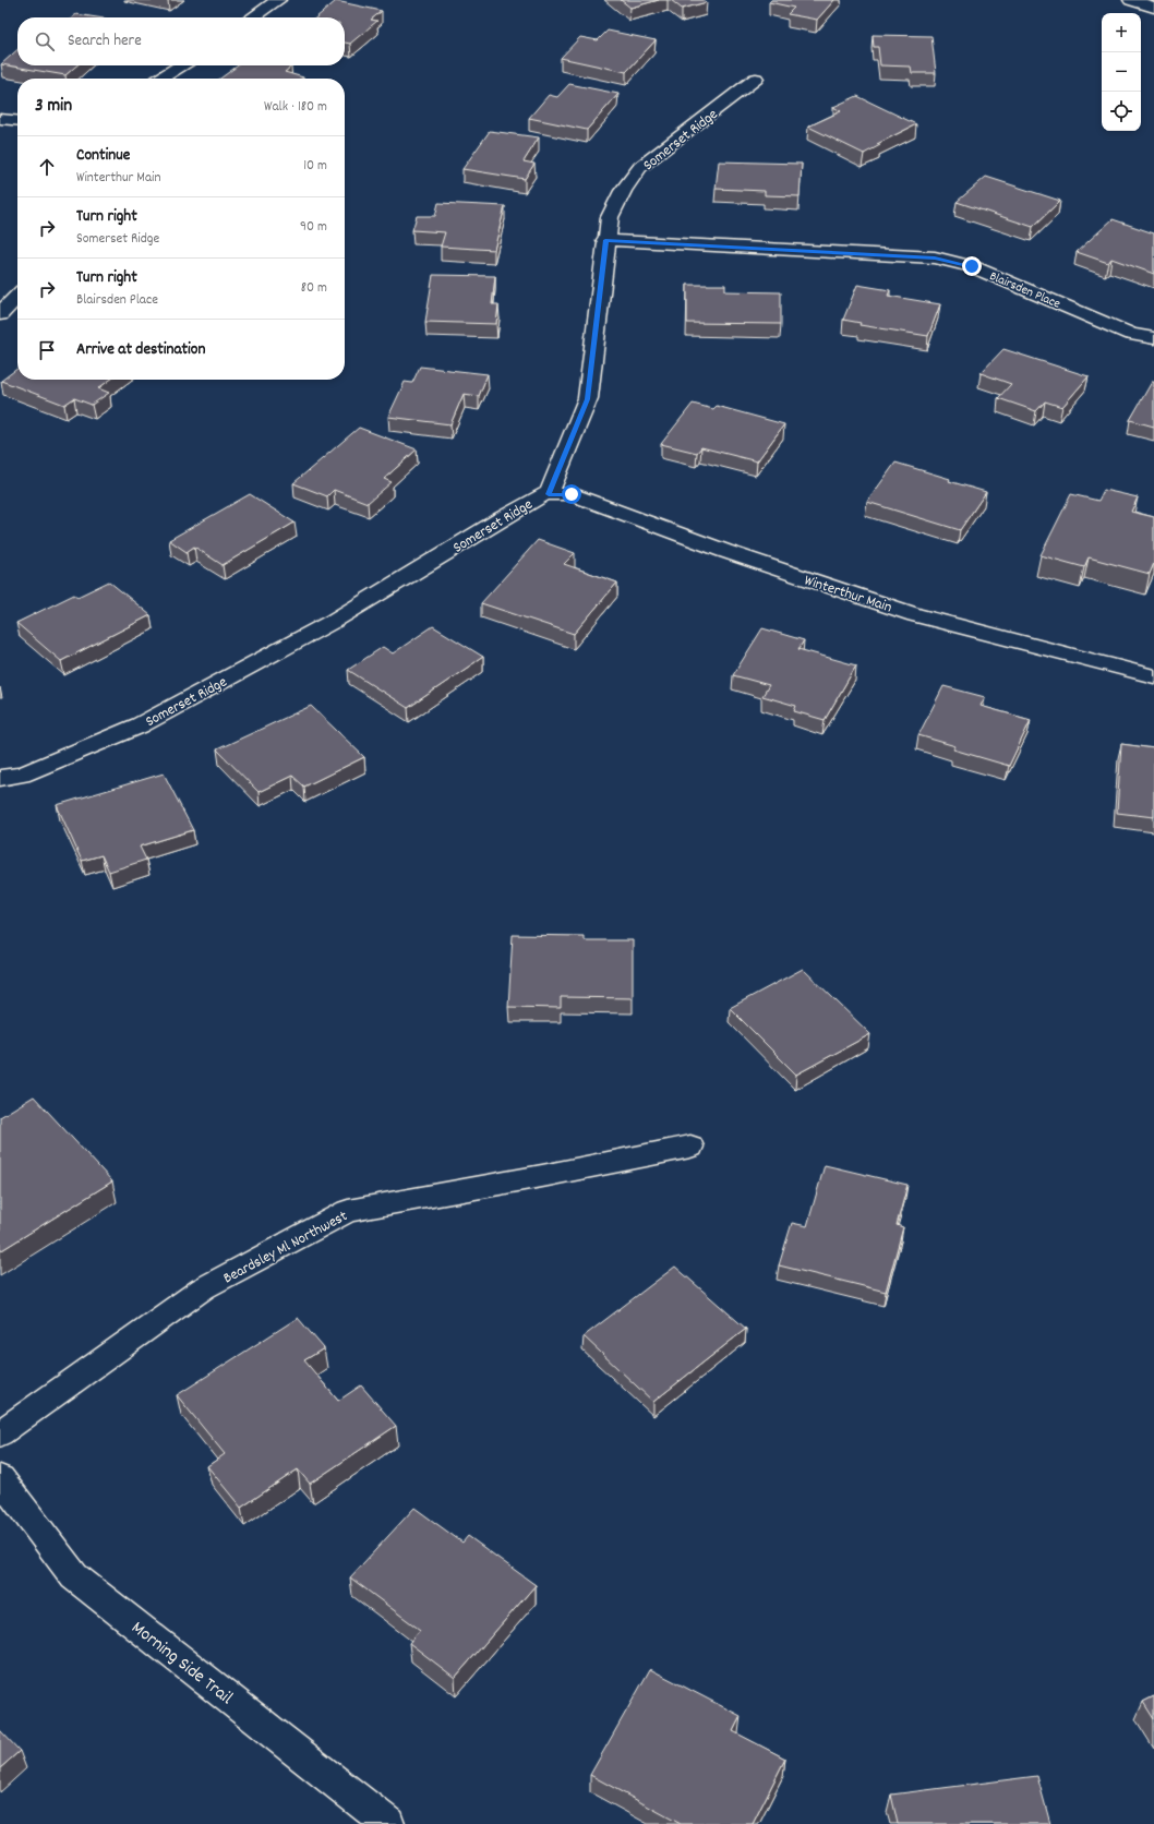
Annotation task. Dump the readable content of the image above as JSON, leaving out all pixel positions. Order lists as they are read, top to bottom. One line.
{"streets":{"street":["Somerset Ridge","Blairsden Place","Winterthur Main","Beardsley Ml Northwest","Morning Side Trail"]},"crossings":[["Somerset Ridge","Blairsden Place"],["Somerset Ridge","Winterthur Main"]],"page":{"map_buttons":["+","−"],"search":"Search here","heading":["3 min","Walk · 180 m"],"list":[["Continue","Winterthur Main","10 m"],["Turn right","Somerset Ridge","90 m"],["Turn right","Blairsden Place","80 m"],"Arrive at destination"]}}
